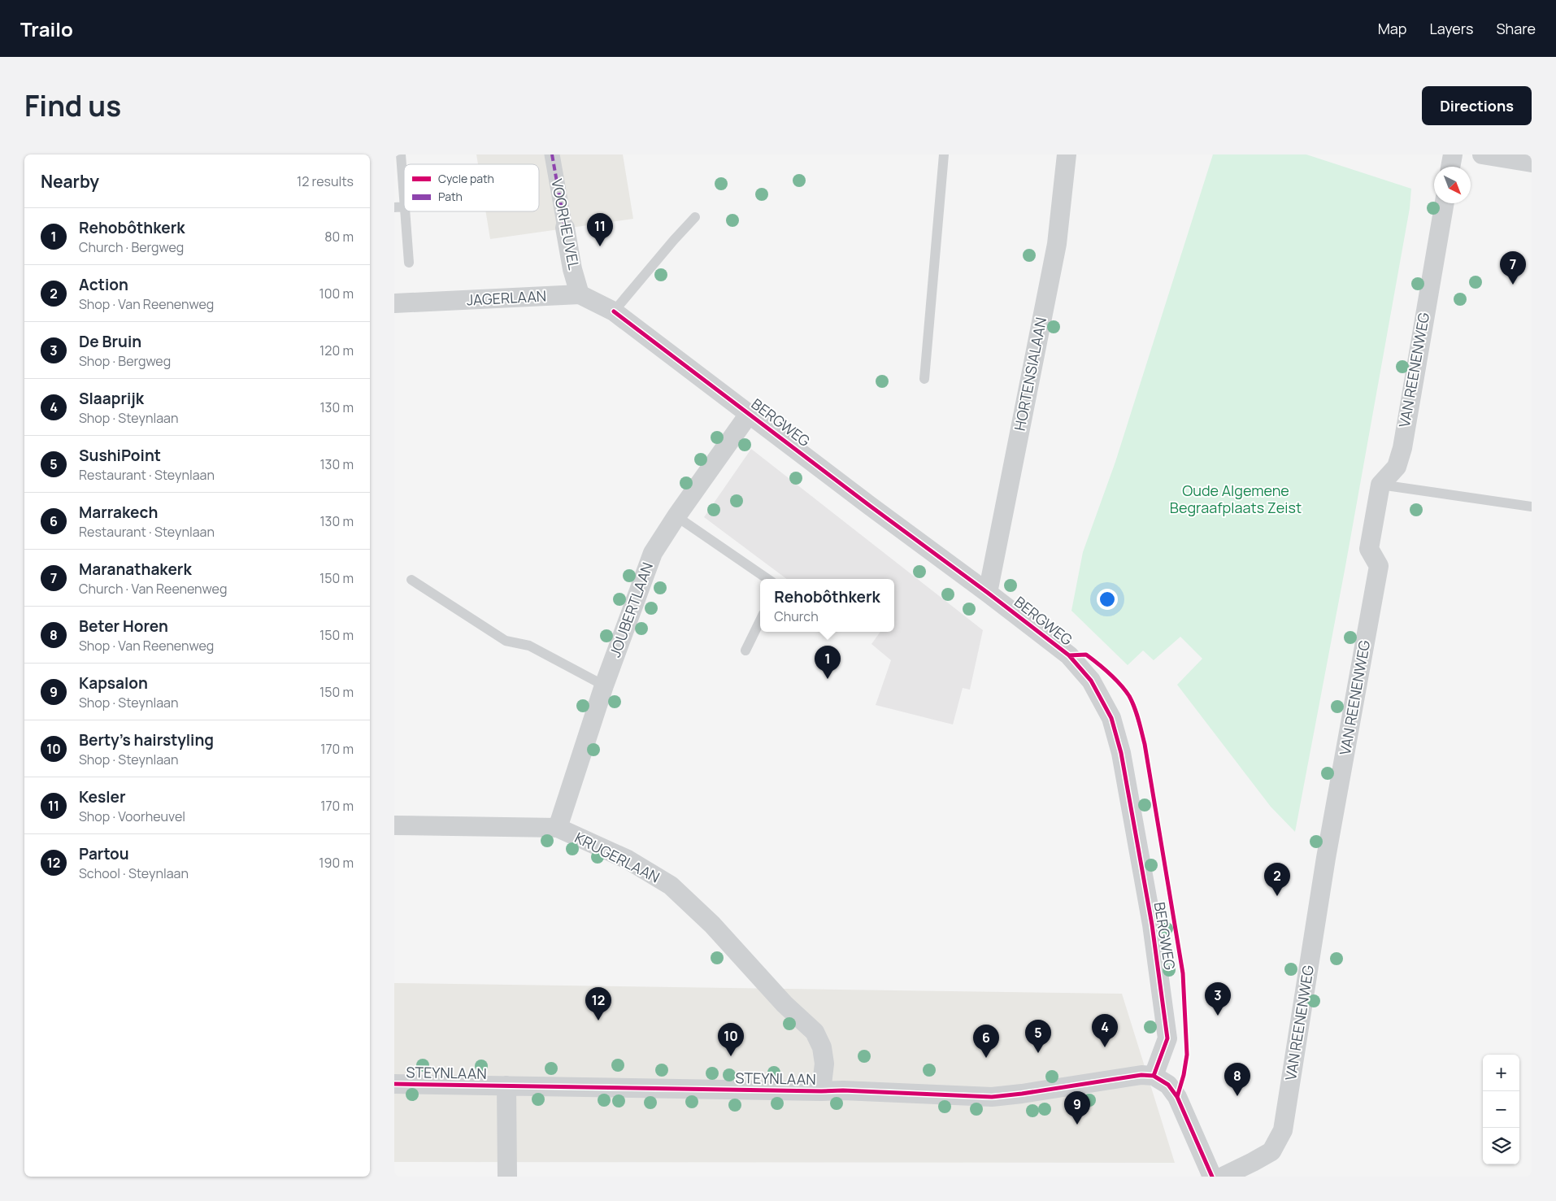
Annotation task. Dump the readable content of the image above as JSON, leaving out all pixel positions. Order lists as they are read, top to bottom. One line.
{"streets":{"street":["VOORHEUVEL","JAGERLAAN","VAN REENENWEG","HORTENSIALAAN","BERGWEG","JOUBERTLAAN","KRUGERLAAN","STEYNLAAN"]},"crossings":[["VOORHEUVEL","JAGERLAAN"],["HORTENSIALAAN","BERGWEG"],["BERGWEG","JOUBERTLAAN"],["BERGWEG","STEYNLAAN"],["JOUBERTLAAN","KRUGERLAAN"],["KRUGERLAAN","STEYNLAAN"]],"parks":["Oude Algemene Begraafplaats Zeist"],"legend":["Cycle path","Path"],"north":"bottom right","page":{"header":"Trailo","nav":["Map","Layers","Share"],"title":"Find us","buttons":"Directions","heading":["Nearby","12 results"],"list":[{"mark":"1","name":"Rehobôthkerk","note":"Church · Bergweg","value":"80 m"},{"mark":"2","name":"Action","note":"Shop · Van Reenenweg","value":"100 m"},{"mark":"3","name":"De Bruin","note":"Shop · Bergweg","value":"120 m"},{"mark":"4","name":"Slaaprijk","note":"Shop · Steynlaan","value":"130 m"},{"mark":"5","name":"SushiPoint","note":"Restaurant · Steynlaan","value":"130 m"},{"mark":"6","name":"Marrakech","note":"Restaurant · Steynlaan","value":"130 m"},{"mark":"7","name":"Maranathakerk","note":"Church · Van Reenenweg","value":"150 m"},{"mark":"8","name":"Beter Horen","note":"Shop · Van Reenenweg","value":"150 m"},{"mark":"9","name":"Kapsalon","note":"Shop · Steynlaan","value":"150 m"},{"mark":"10","name":"Berty's hairstyling","note":"Shop · Steynlaan","value":"170 m"},{"mark":"11","name":"Kesler","note":"Shop · Voorheuvel","value":"170 m"},{"mark":"12","name":"Partou","note":"School · Steynlaan","value":"190 m"}],"pins":["11","7","1","2","3","12","4","5","10","6","8","9"],"popup":["Rehobôthkerk","Church"],"map_buttons":["+","−"]}}
